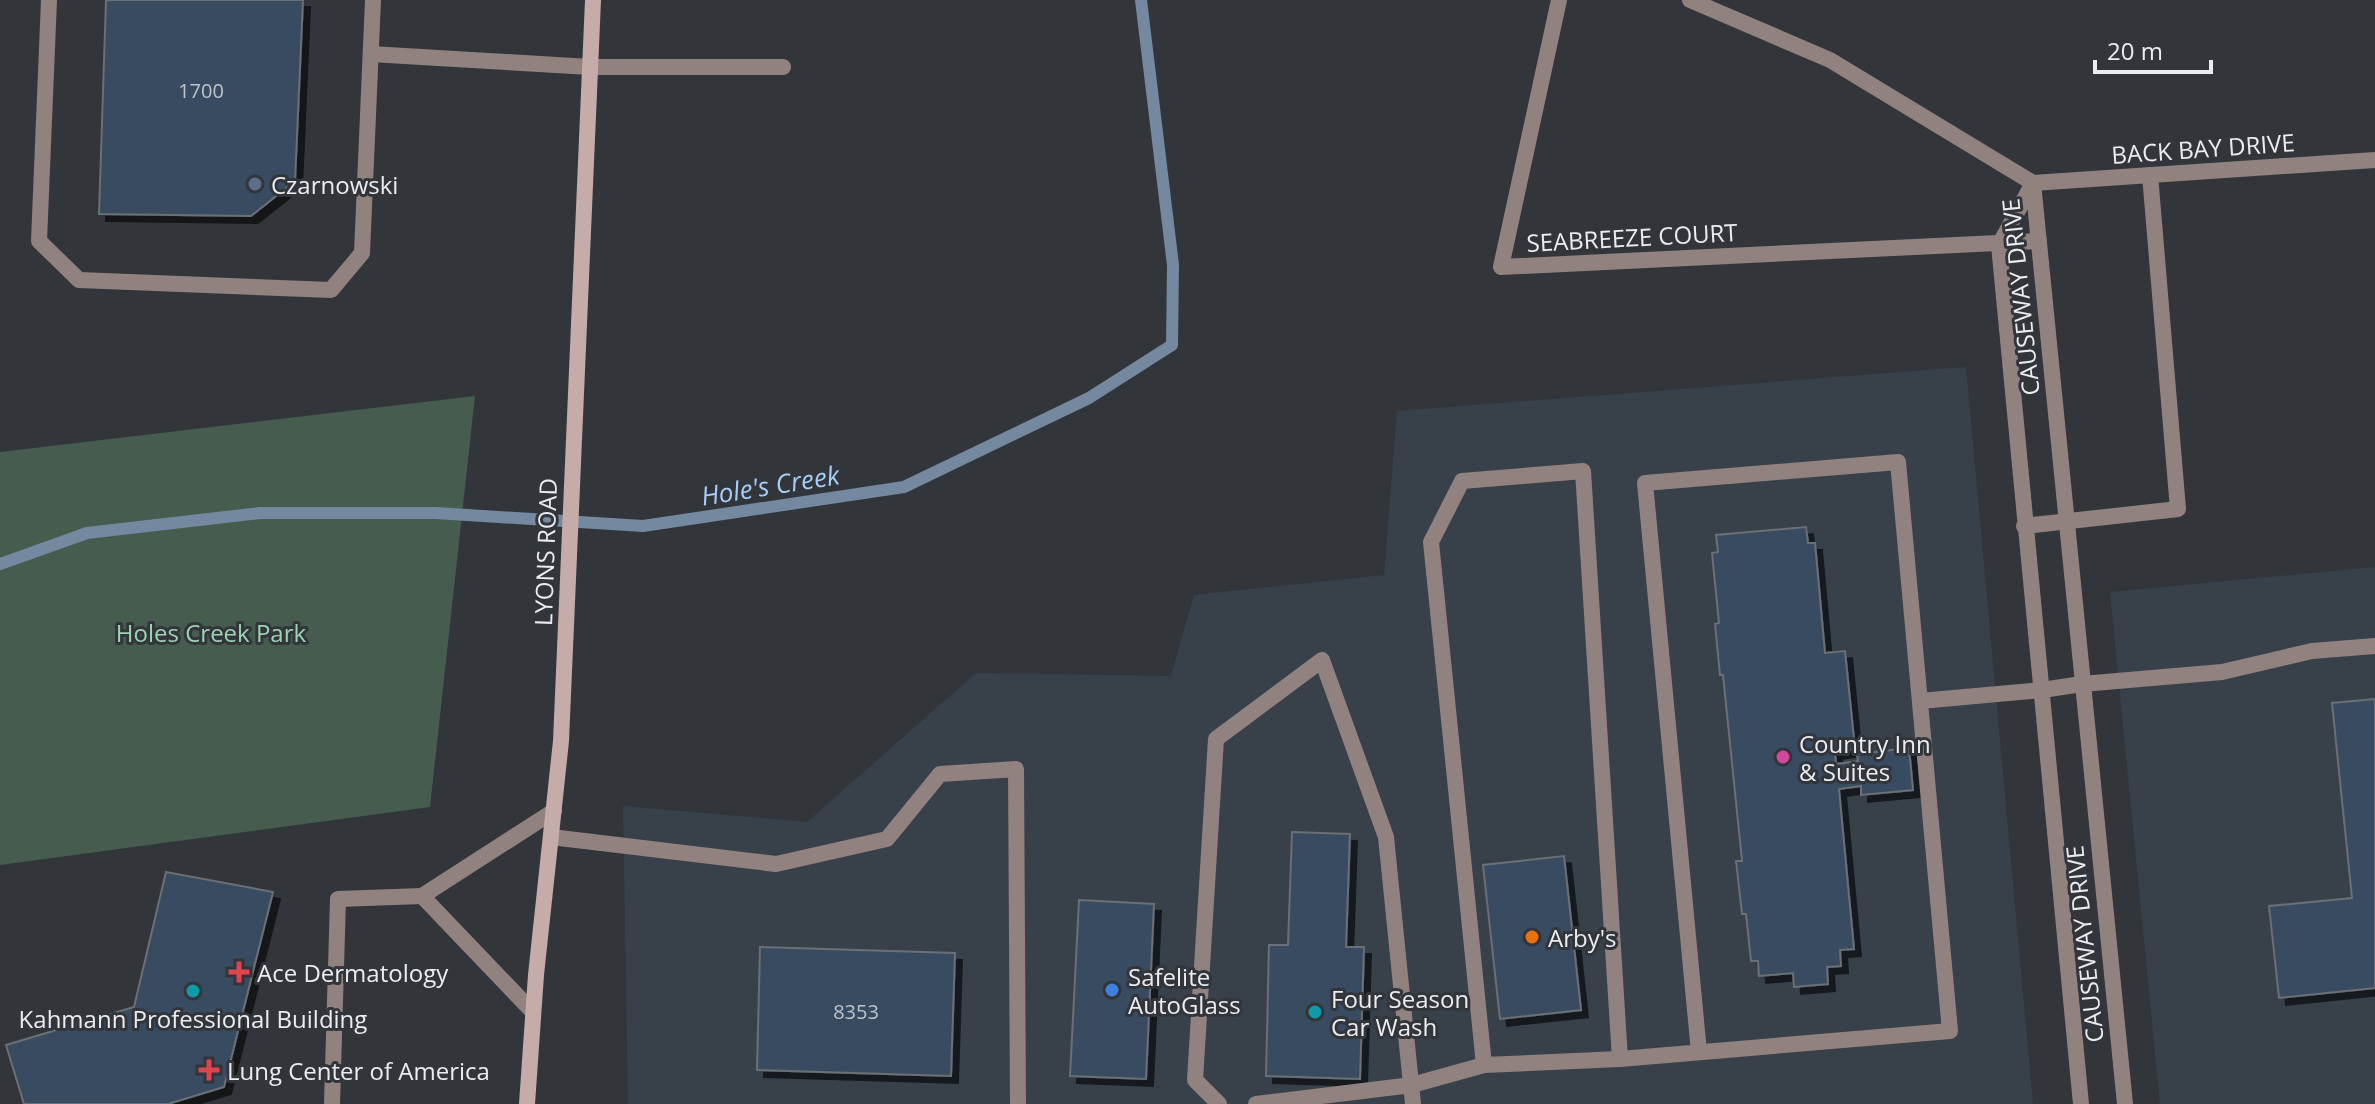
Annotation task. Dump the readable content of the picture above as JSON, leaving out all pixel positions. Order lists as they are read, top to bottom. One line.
{"streets":{"main road":["LYONS ROAD"],"street":["BACK BAY DRIVE","SEABREEZE COURT","CAUSEWAY DRIVE"]},"crossings":[["BACK BAY DRIVE","CAUSEWAY DRIVE"],["SEABREEZE COURT","CAUSEWAY DRIVE"]],"water":["Hole's Creek"],"parks":["Holes Creek Park"],"places":{"other":["Czarnowski","Country Inn & Suites","Arby's","Safelite AutoGlass","Kahmann Professional Building","Four Season Car Wash"],"health":["Ace Dermatology","Lung Center of America"]},"house_numbers":["1700","8353"],"scale_bar":"20 m"}
